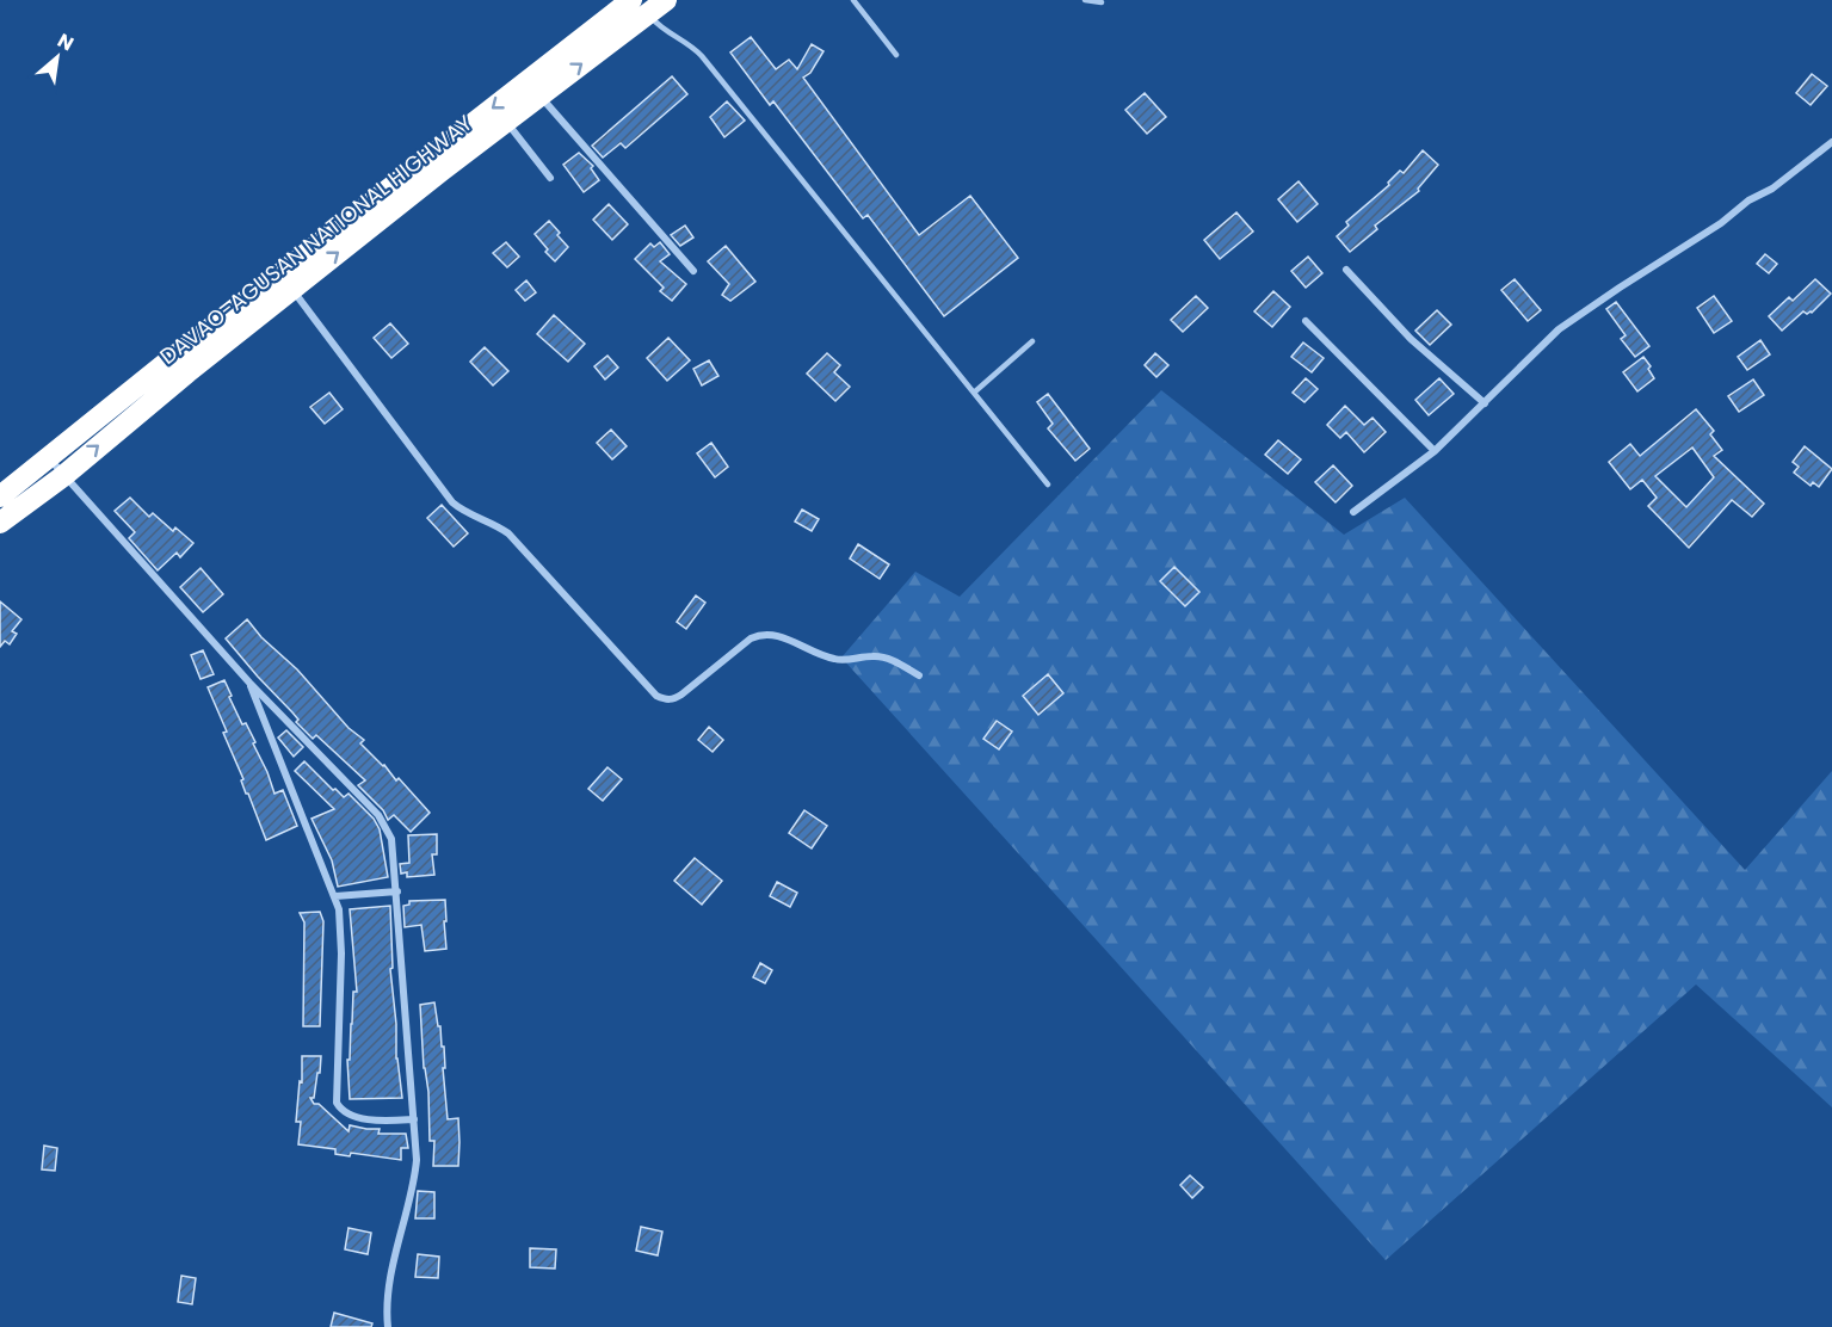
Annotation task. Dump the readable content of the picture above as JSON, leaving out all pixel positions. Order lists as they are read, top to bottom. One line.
{"streets":{"highway":["DAVAO-AGUSAN NATIONAL HIGHWAY"]},"north":"top right"}
